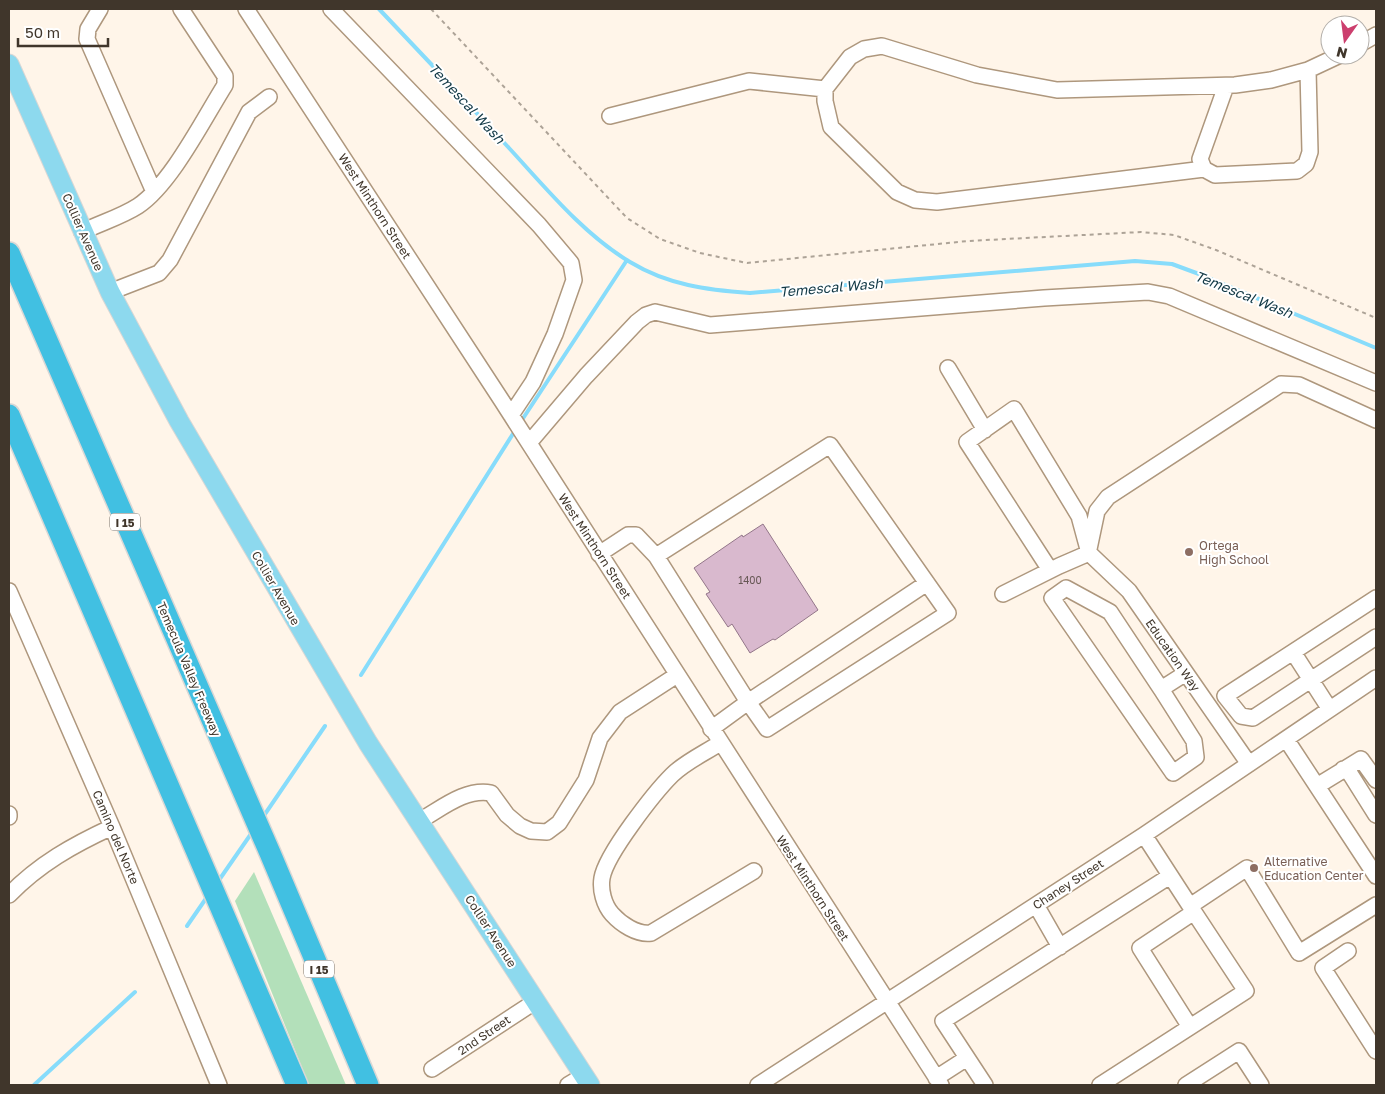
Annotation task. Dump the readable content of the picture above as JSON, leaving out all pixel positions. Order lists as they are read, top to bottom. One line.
{"streets":{"highway":["I 15","Temecula Valley Freeway"],"main road":["Collier Avenue"],"street":["West Minthorn Street","Education Way","Camino del Norte","Chaney Street","2nd Street"]},"crossings":[["West Minthorn Street","Chaney Street"],["Collier Avenue","2nd Street"],["Education Way","Chaney Street"]],"water":["Temescal Wash"],"places":["Ortega High School","Alternative Education Center"],"house_numbers":["1400"],"scale_bar":"50 m","north":"bottom"}
